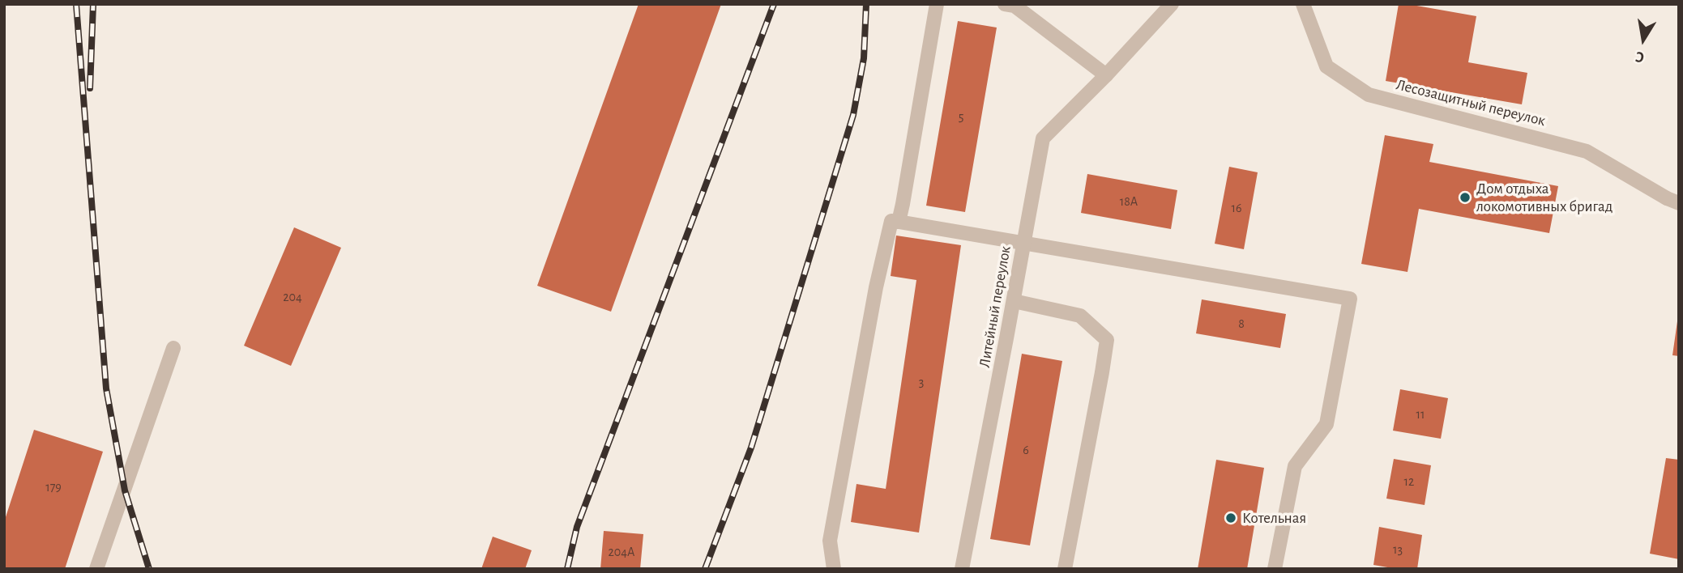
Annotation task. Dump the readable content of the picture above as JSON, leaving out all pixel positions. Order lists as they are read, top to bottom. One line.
{"streets":{"street":["Лесозащитный переулок","Литейный переулок"]},"places":["Дом отдыха локомотивных бригад","Котельная"],"house_numbers":["5","18А","16","204","8","3","11","6","12","179","13","204А"],"north":"bottom"}
